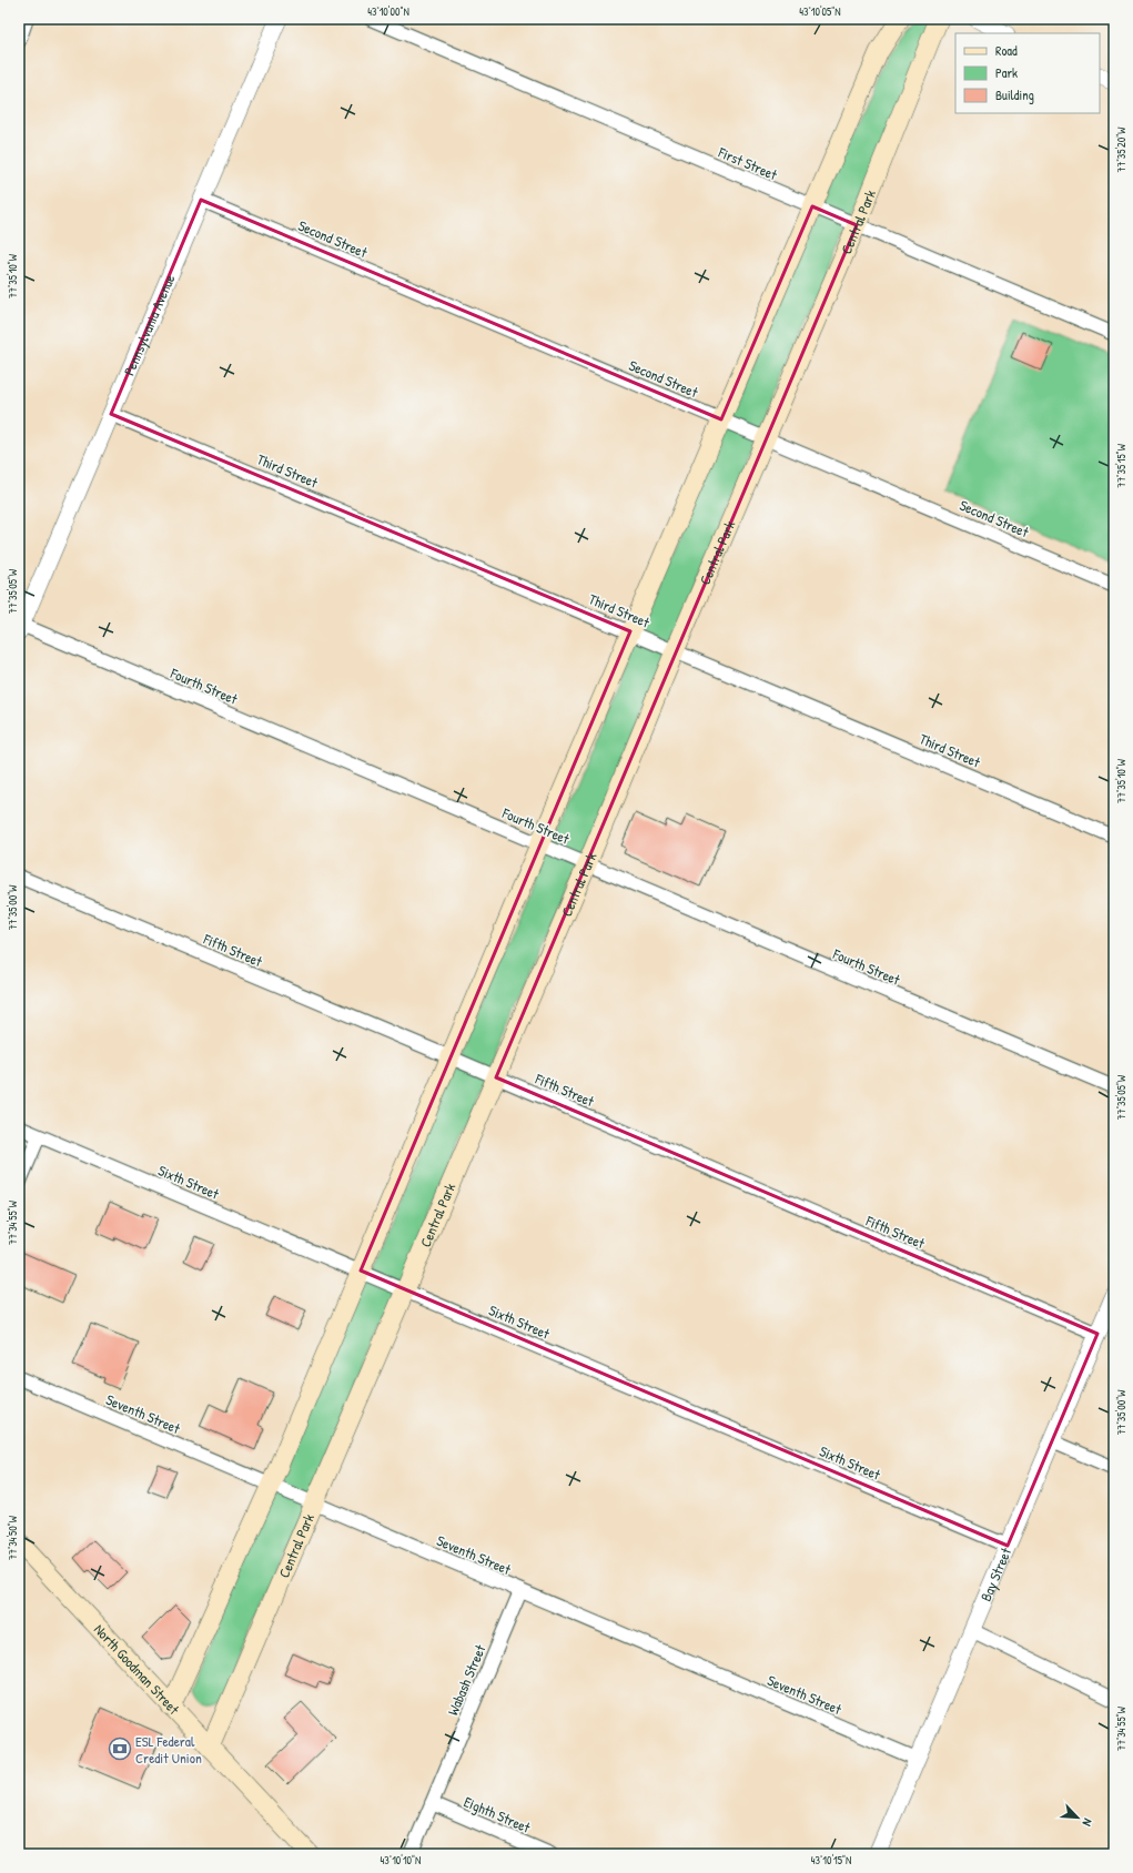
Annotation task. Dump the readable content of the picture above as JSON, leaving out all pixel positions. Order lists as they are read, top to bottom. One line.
{"streets":{"main road":["Central Park","North Goodman Street"],"street":["First Street","Second Street","Pennsylvania Avenue","Third Street","Fourth Street","Fifth Street","Sixth Street","Seventh Street","Bay Street","Wabash Street","Eighth Street"]},"crossings":[["First Street","Central Park"],["Central Park","Second Street"],["Central Park","Third Street"],["Central Park","Fourth Street"],["Central Park","Fifth Street"],["Central Park","Sixth Street"],["Central Park","Seventh Street"],["Central Park","North Goodman Street"],["Second Street","Pennsylvania Avenue"],["Pennsylvania Avenue","Third Street"],["Pennsylvania Avenue","Fourth Street"],["Fifth Street","Bay Street"],["Sixth Street","Bay Street"],["Seventh Street","Bay Street"],["Seventh Street","Wabash Street"],["Wabash Street","Eighth Street"]],"places":{"bank":["ESL Federal Credit Union"]},"legend":["Road","Park","Building"],"north":"bottom right","coordinates":["43°10'00\"N","43°10'05\"N","77°35'20\"W","77°35'10\"W","77°35'15\"W","77°35'05\"W","77°35'00\"W","77°34'55\"W","77°34'50\"W","43°10'10\"N","43°10'15\"N"]}
